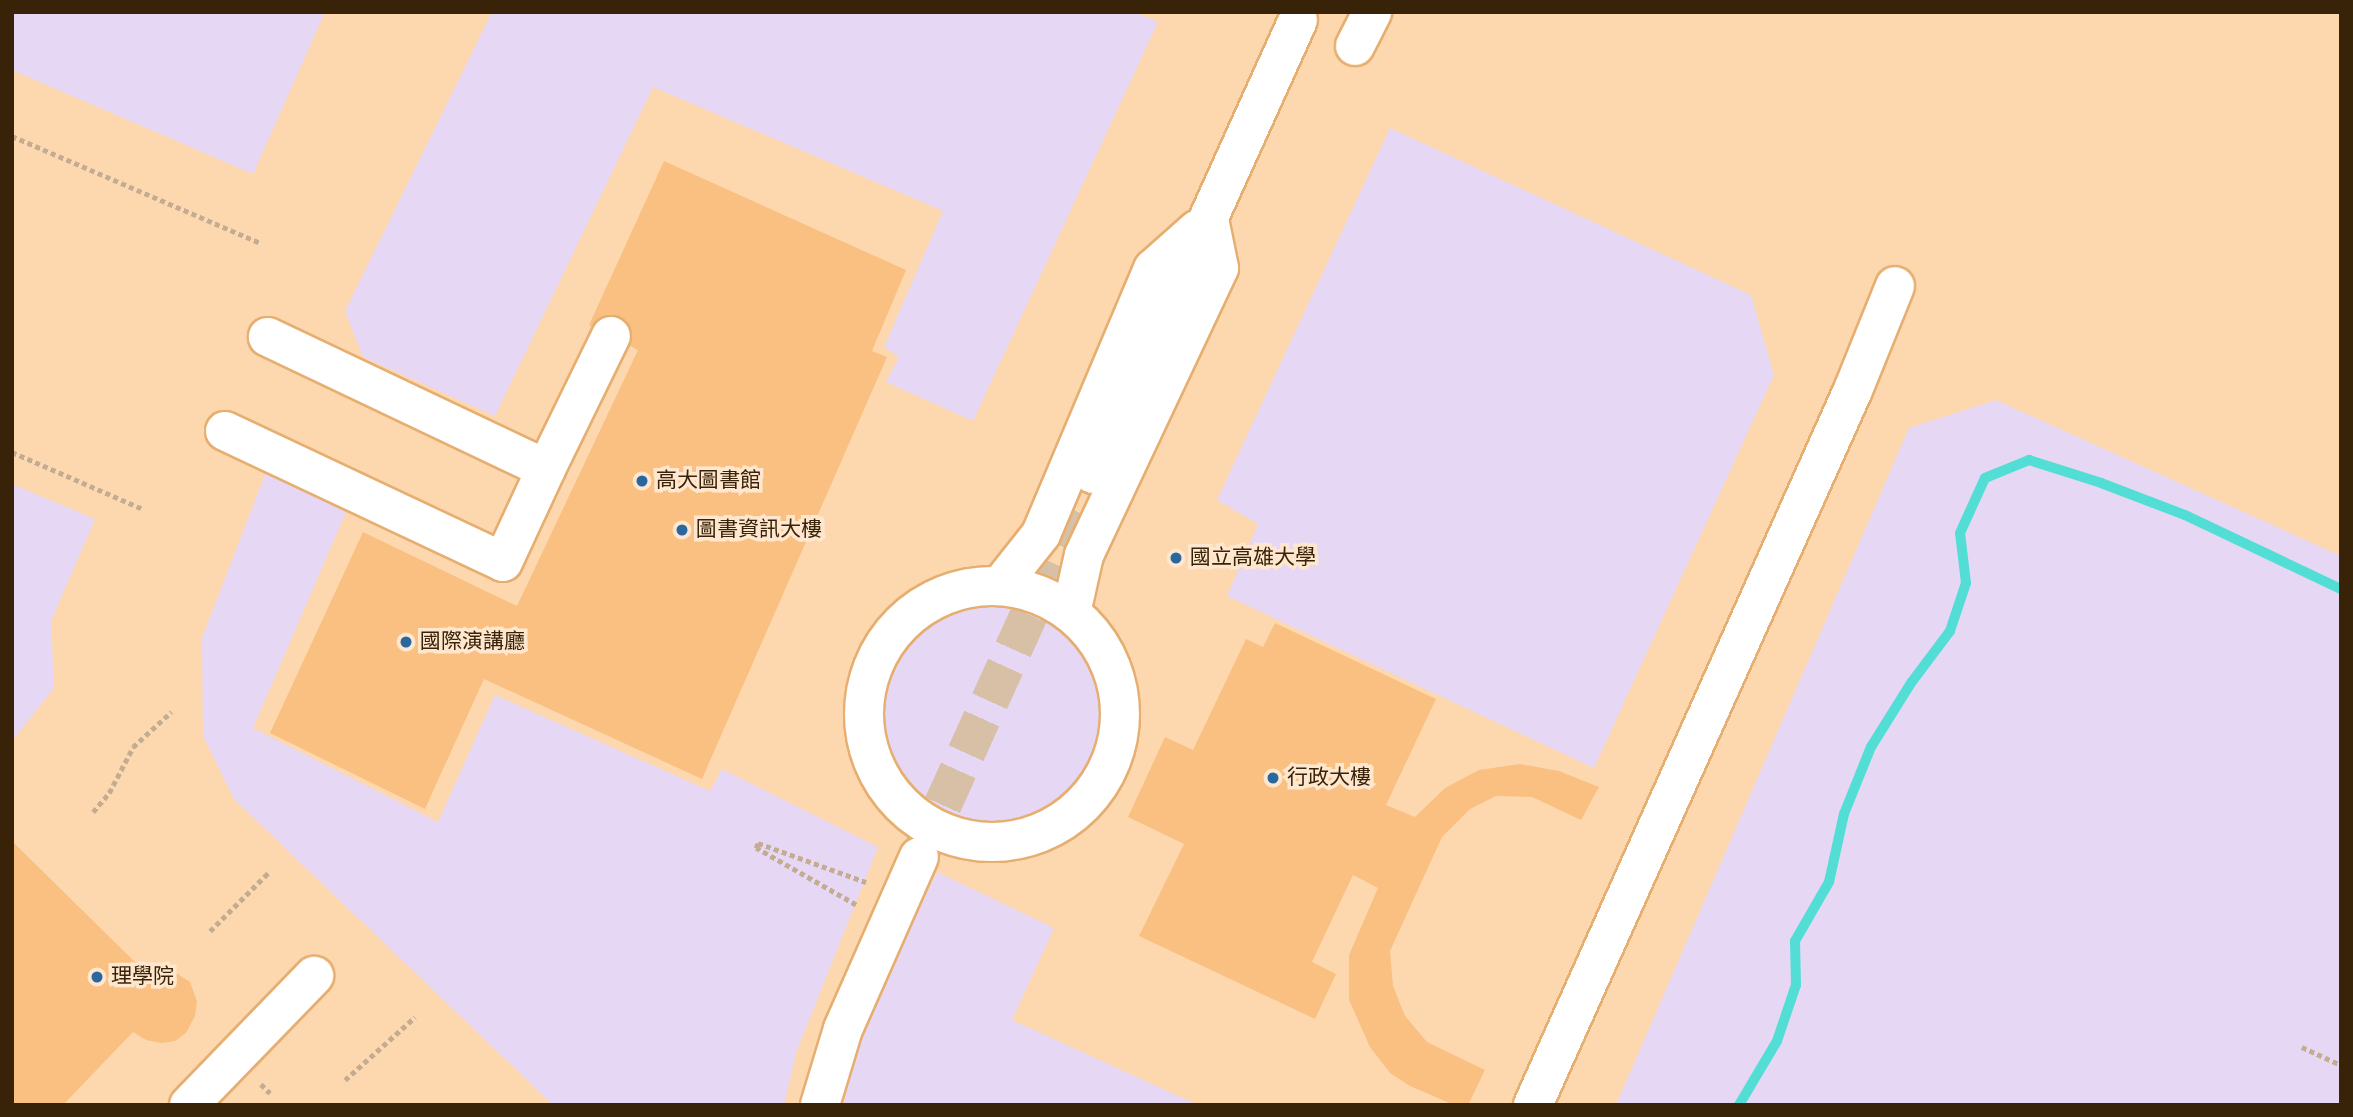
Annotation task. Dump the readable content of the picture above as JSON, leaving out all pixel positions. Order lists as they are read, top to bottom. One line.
{"places":["高大圖書館","圖書資訊大樓","國立高雄大學","國際演講廳","行政大樓","理學院"]}
